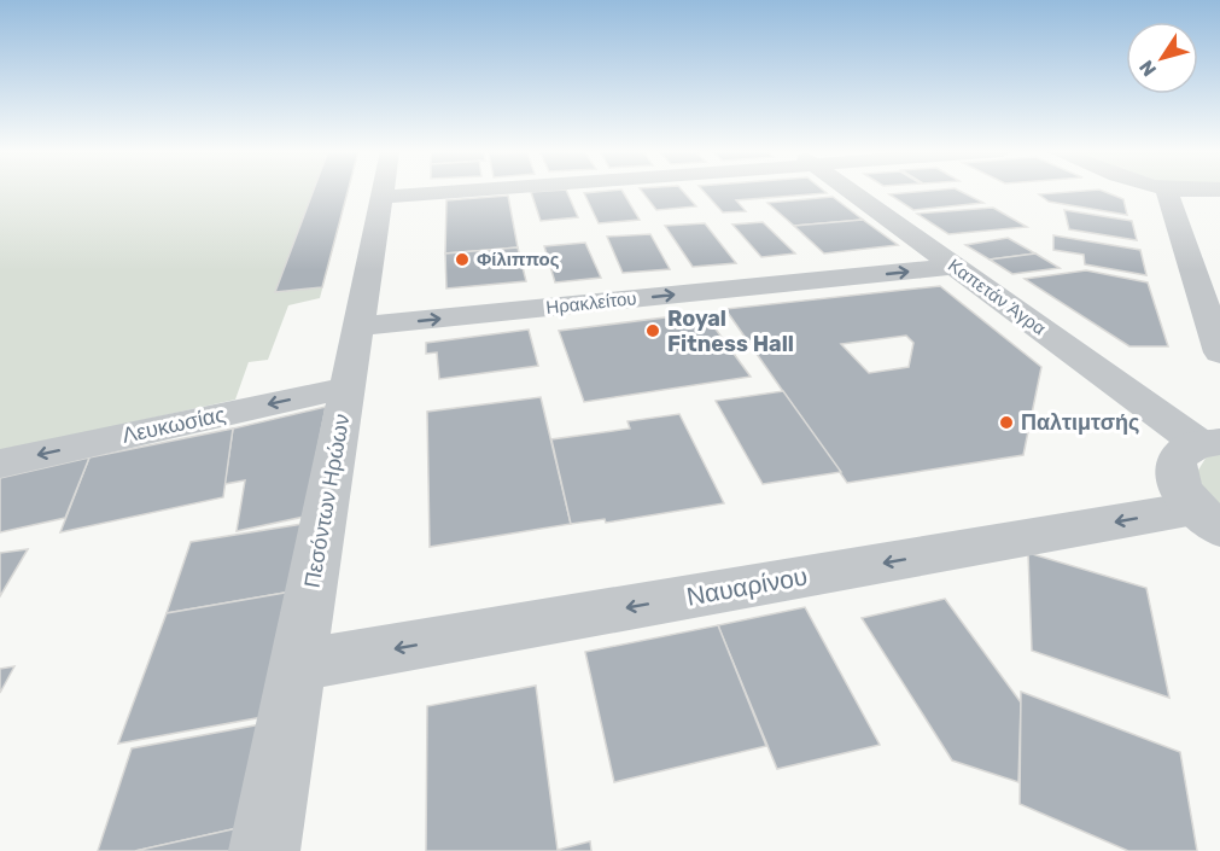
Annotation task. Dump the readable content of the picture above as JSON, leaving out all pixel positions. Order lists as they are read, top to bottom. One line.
{"streets":{"street":["Καπετάν Άγρα","Ηρακλείτου","Λευκωσίας","Πεσόντων Ηρώων","Ναυαρίνου"]},"crossings":[["Καπετάν Άγρα","Ηρακλείτου"],["Ηρακλείτου","Πεσόντων Ηρώων"],["Λευκωσίας","Πεσόντων Ηρώων"],["Πεσόντων Ηρώων","Ναυαρίνου"]],"one_way":["Ηρακλείτου","Λευκωσίας","Ναυαρίνου"],"places":["Φίλιππος","Royal Fitness Hall","Παλτιμτσής"],"north":"bottom left"}
